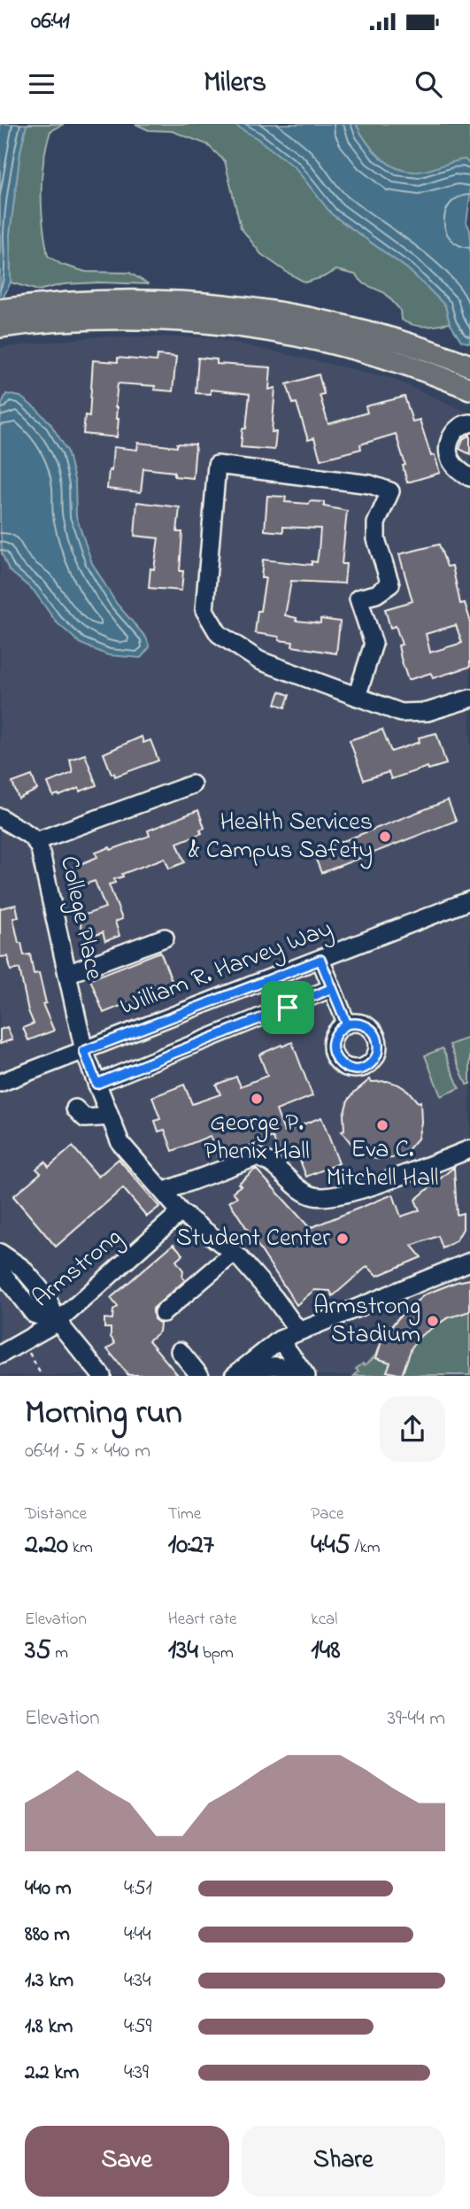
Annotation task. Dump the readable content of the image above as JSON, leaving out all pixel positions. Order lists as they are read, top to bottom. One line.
{"streets":{"street":["College Place","William R. Harvey Way","Armstrong"]},"crossings":[["College Place","William R. Harvey Way"],["College Place","Armstrong"]],"places":["Health Services & Campus Safety","George P. Phenix Hall","Eva C. Mitchell Hall","Student Center","Armstrong Stadium"],"page":{"status":"06:41","header":"Milers","heading":["Morning run","06:41 · 5 × 440 m"],"stats":[["Distance","2.20 km"],["Time","10:27"],["Pace","4:45 /km"],["Elevation","35 m"],["Heart rate","134 bpm"],["kcal","148"]],"chart":["Elevation","39–44 m"],"list":[{"name":"440 m","note":"4:51"},{"name":"880 m","note":"4:44"},{"name":"1.3 km","note":"4:34"},{"name":"1.8 km","note":"4:59"},{"name":"2.2 km","note":"4:39"}],"buttons":["Save","Share"]}}
